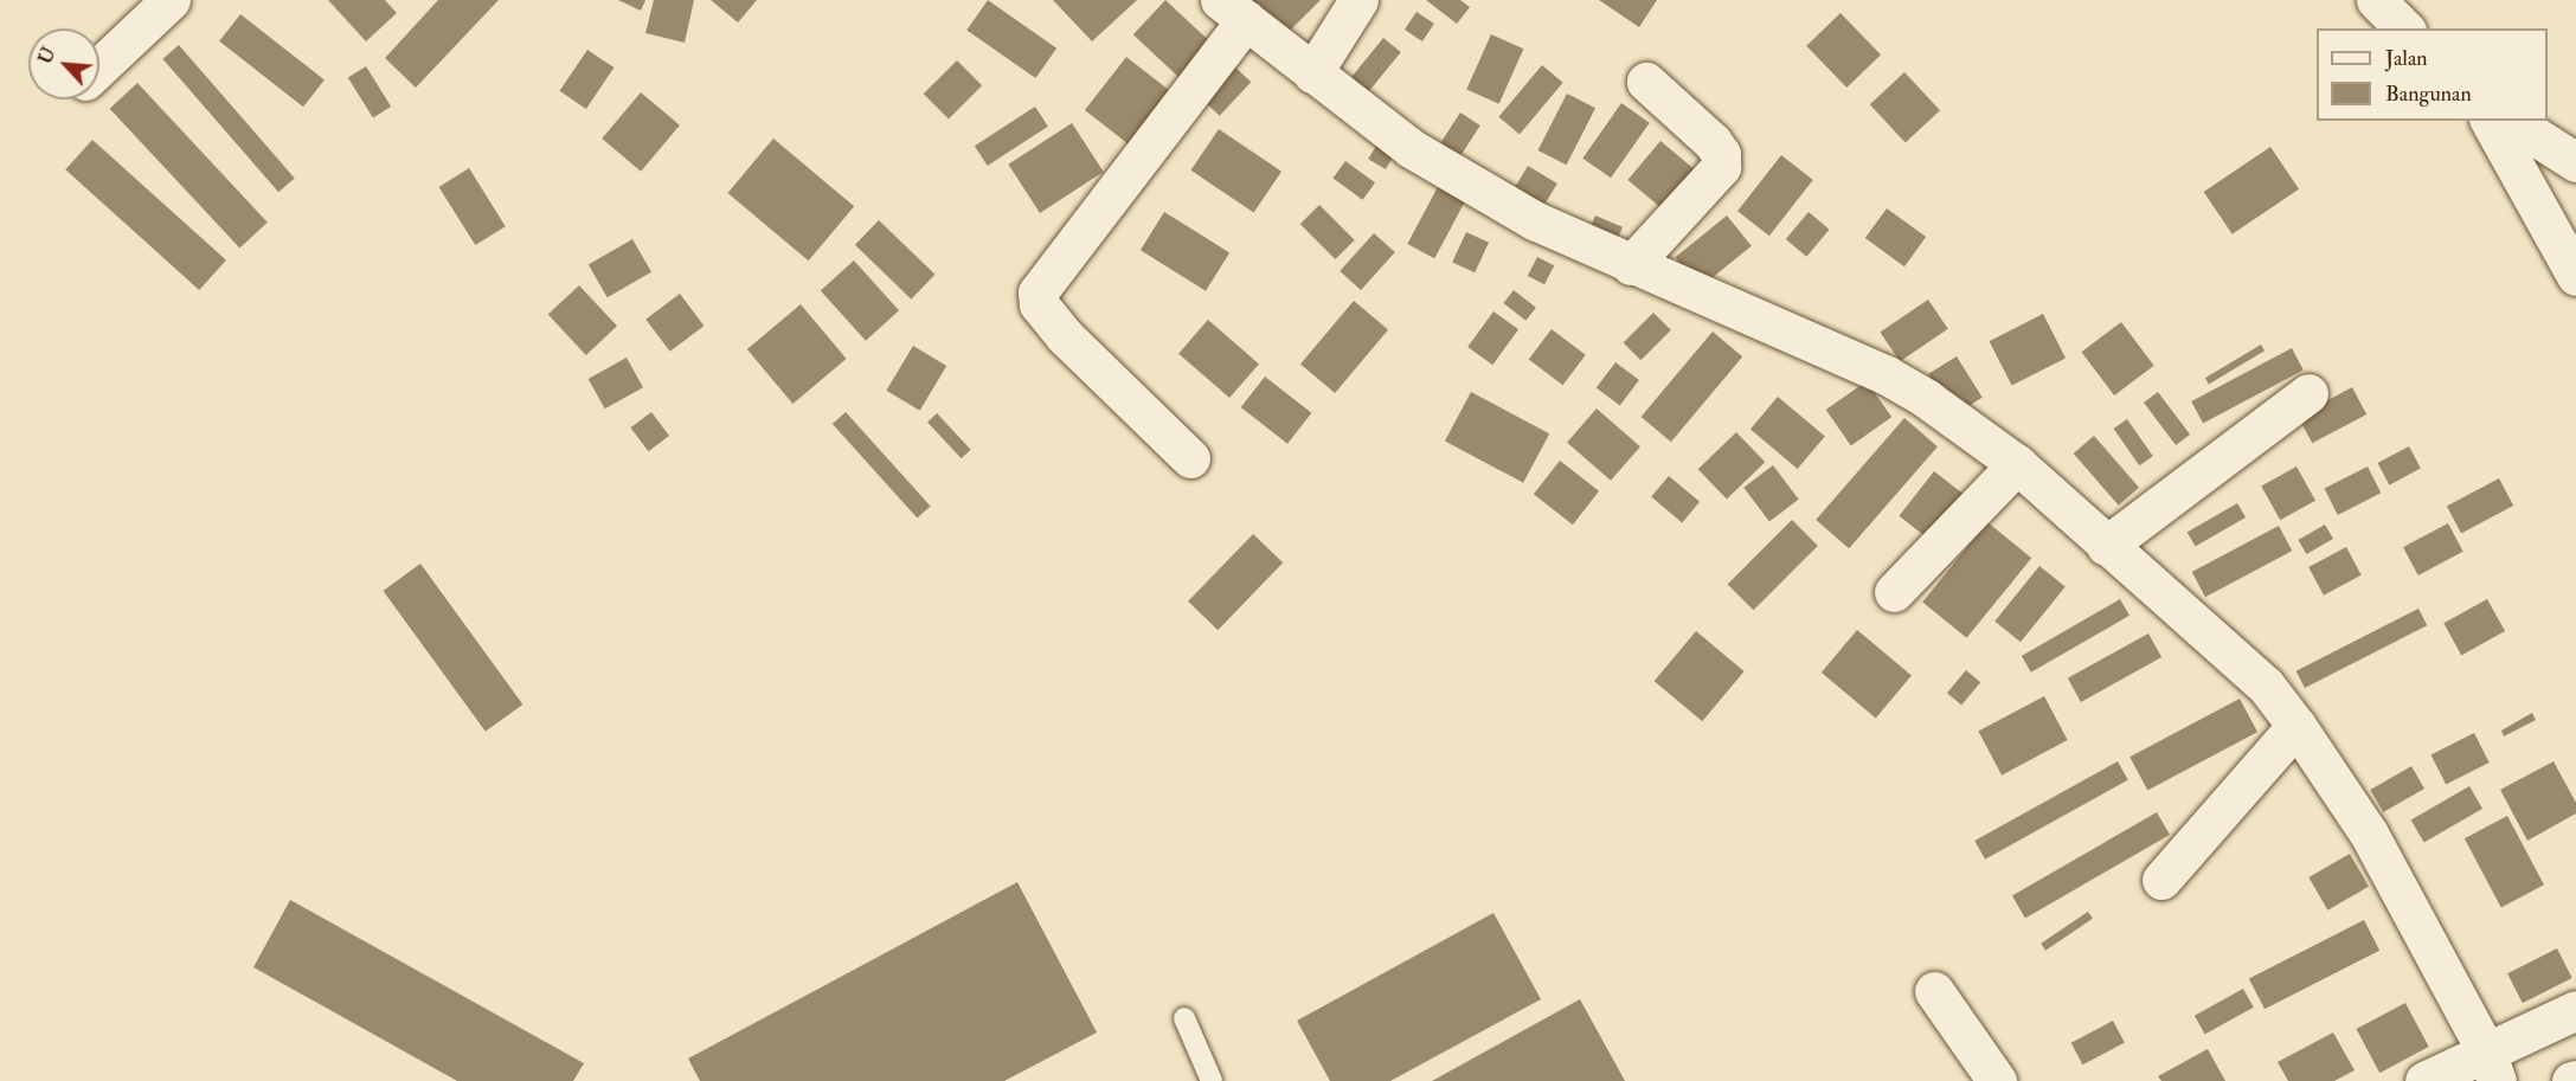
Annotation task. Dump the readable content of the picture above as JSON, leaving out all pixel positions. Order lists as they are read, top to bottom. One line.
{"legend":["Jalan","Bangunan"],"north":"top left"}
